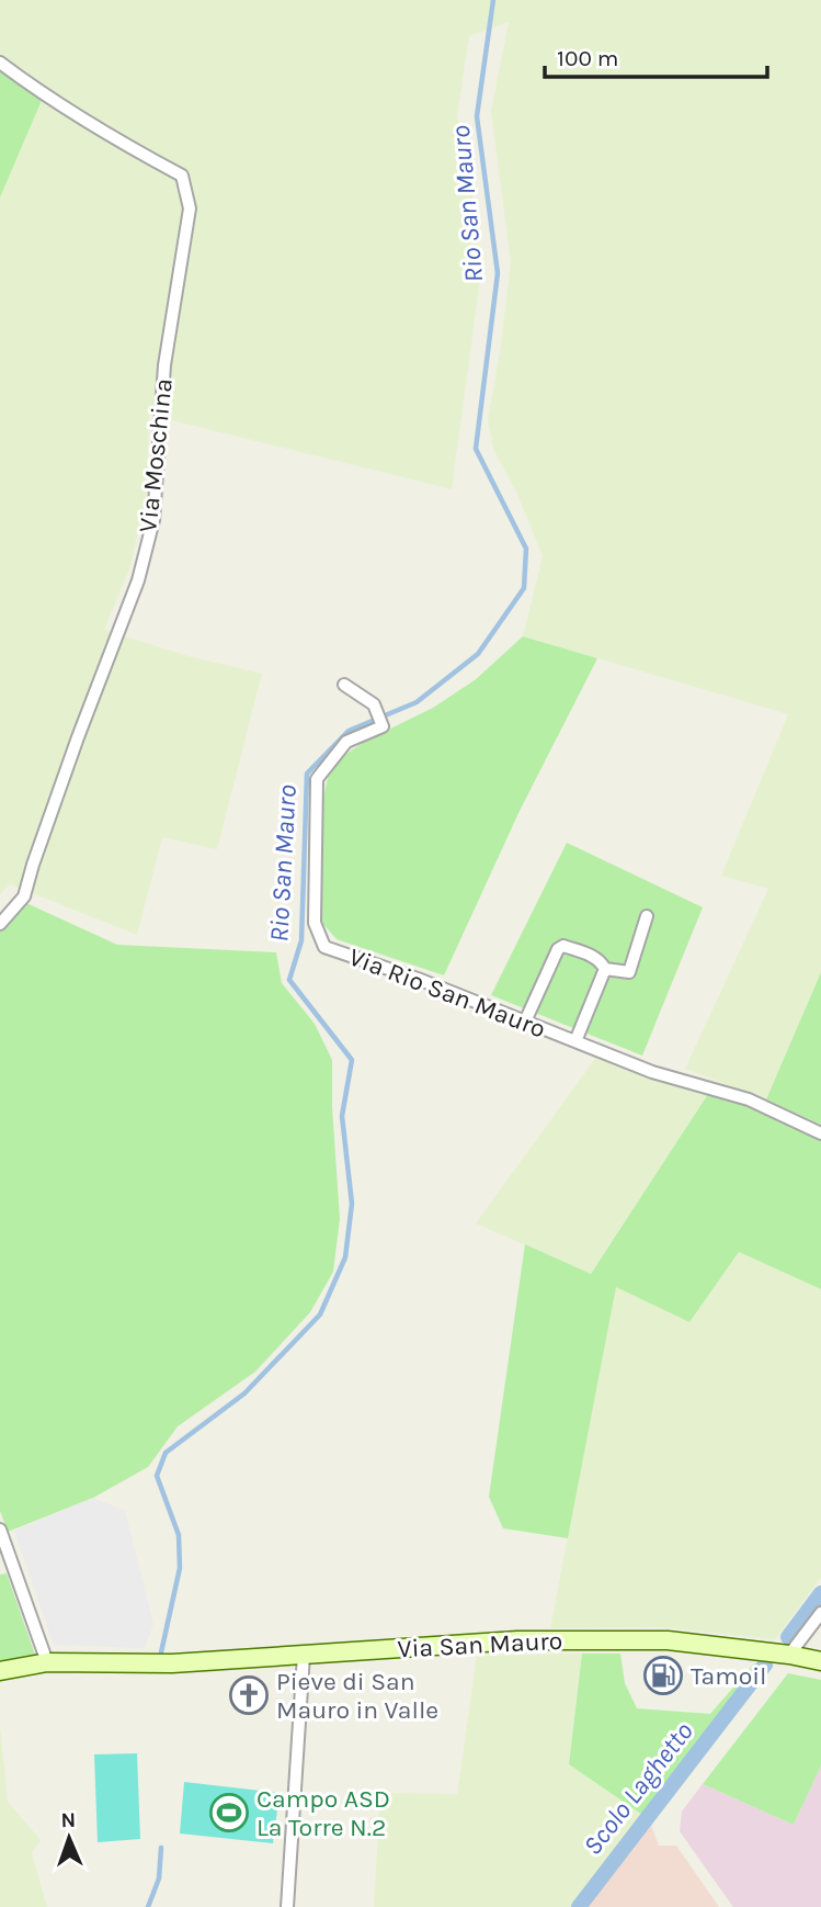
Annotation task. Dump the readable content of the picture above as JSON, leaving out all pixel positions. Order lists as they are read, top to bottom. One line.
{"streets":{"main road":["Via San Mauro"],"street":["Via Moschina","Via Rio San Mauro"]},"water":["Rio San Mauro","Scolo Laghetto"],"places":{"fuel station":["Tamoil"],"church":["Pieve di San Mauro in Valle"],"sports":["Campo ASD La Torre N.2"]},"scale_bar":"100 m","north":"top"}
